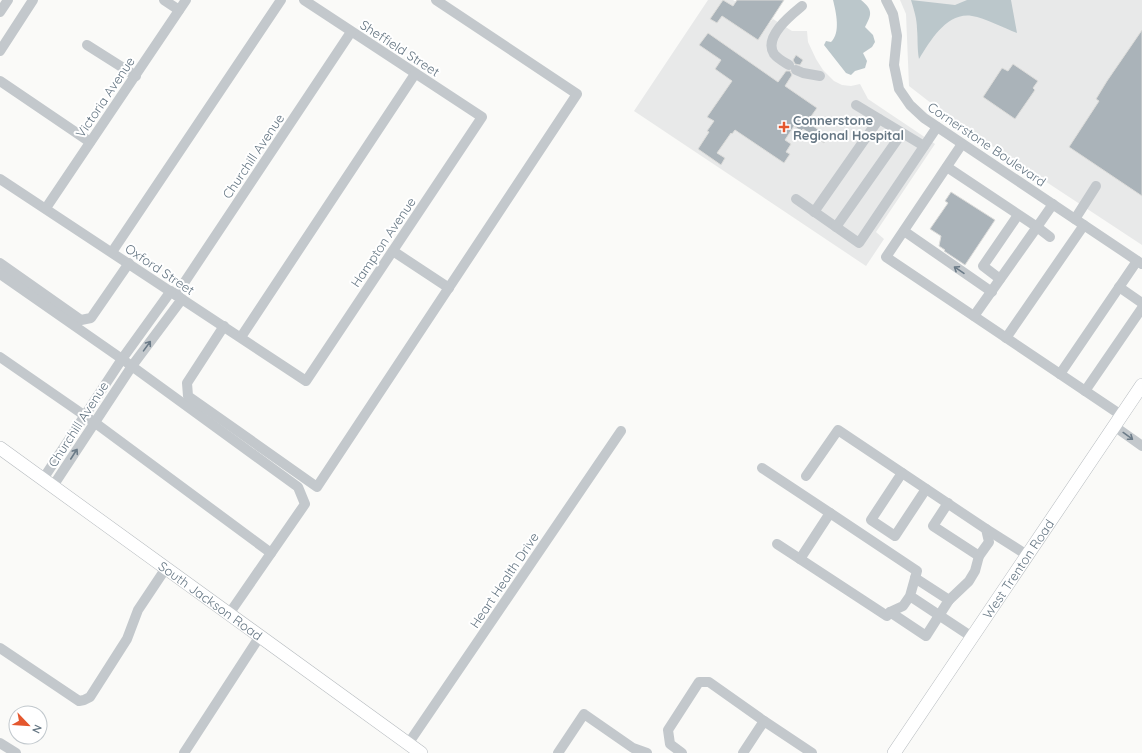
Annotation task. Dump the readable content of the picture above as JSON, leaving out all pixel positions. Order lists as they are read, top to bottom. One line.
{"streets":{"main road":["West Trenton Road","South Jackson Road"],"street":["Sheffield Street","Victoria Avenue","Cornerstone Boulevard","Churchill Avenue","Hampton Avenue","Oxford Street","Heart Health Drive"]},"crossings":[["Sheffield Street","Churchill Avenue"],["Sheffield Street","Hampton Avenue"],["Victoria Avenue","Oxford Street"],["Churchill Avenue","Oxford Street"],["Churchill Avenue","South Jackson Road"],["Hampton Avenue","Oxford Street"],["Heart Health Drive","South Jackson Road"]],"places":{"health":["Connerstone Regional Hospital"]},"north":"bottom right"}
